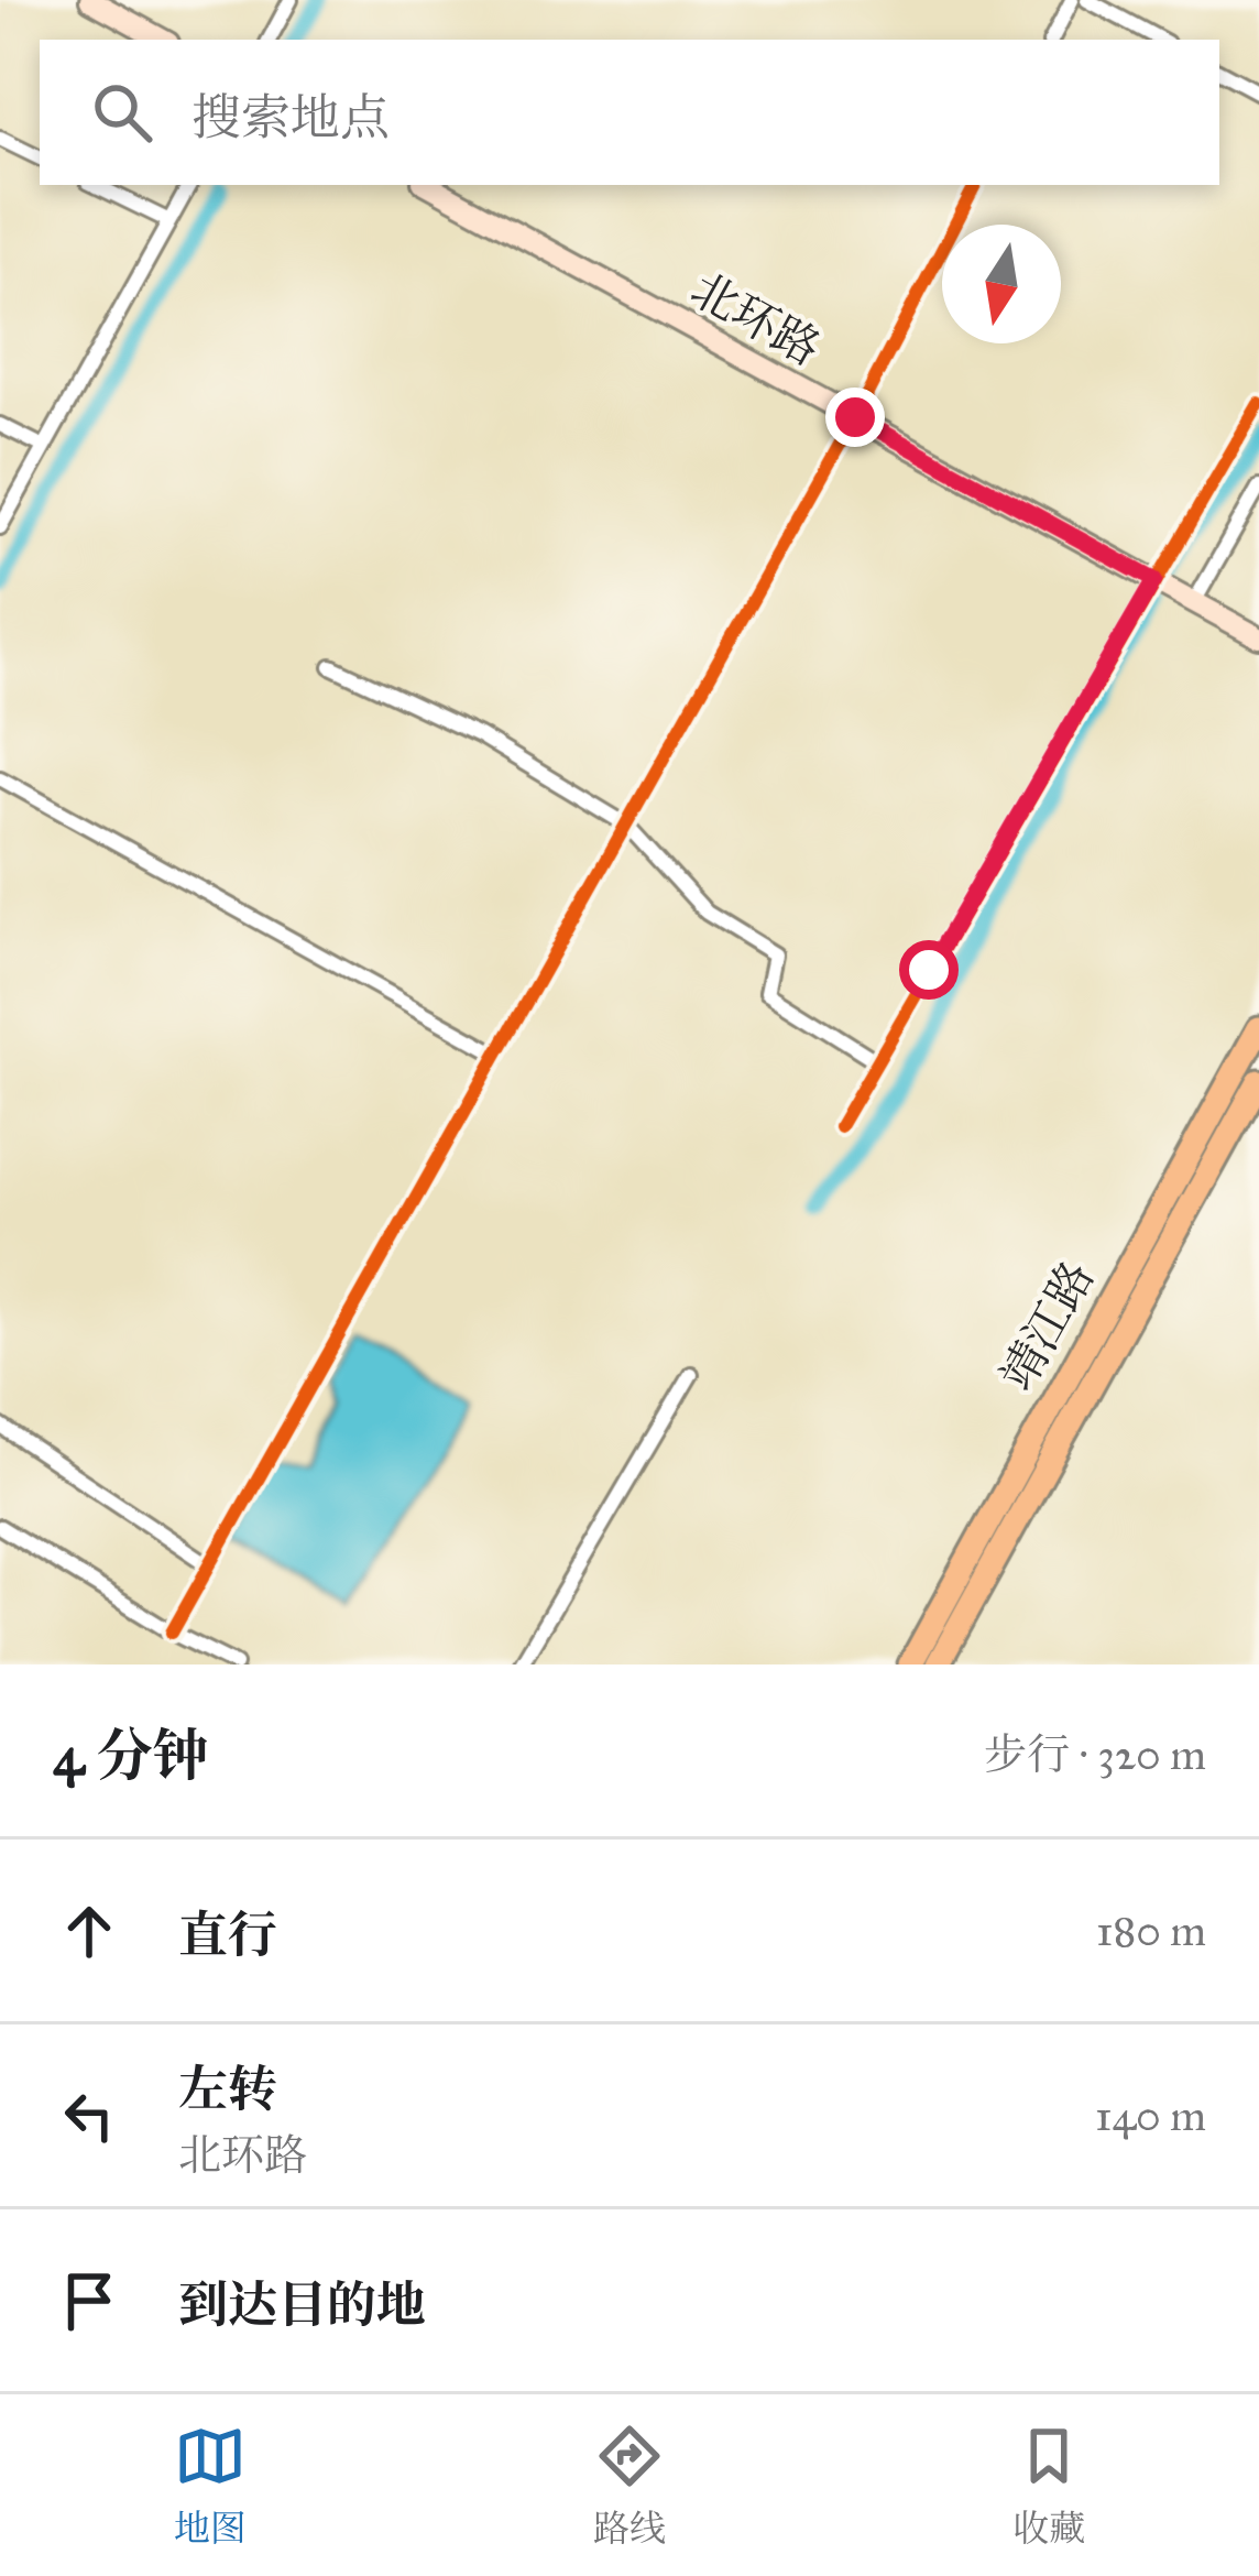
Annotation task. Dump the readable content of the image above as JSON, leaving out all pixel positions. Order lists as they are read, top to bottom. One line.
{"streets":{"main road":["北环路","靖江路"]},"north":"bottom","page":{"search":"搜索地点","heading":["4 分钟","步行 · 320 m"],"list":[["直行","180 m"],["左转","北环路","140 m"],"到达目的地"],"nav":["地图","路线","收藏"]}}
